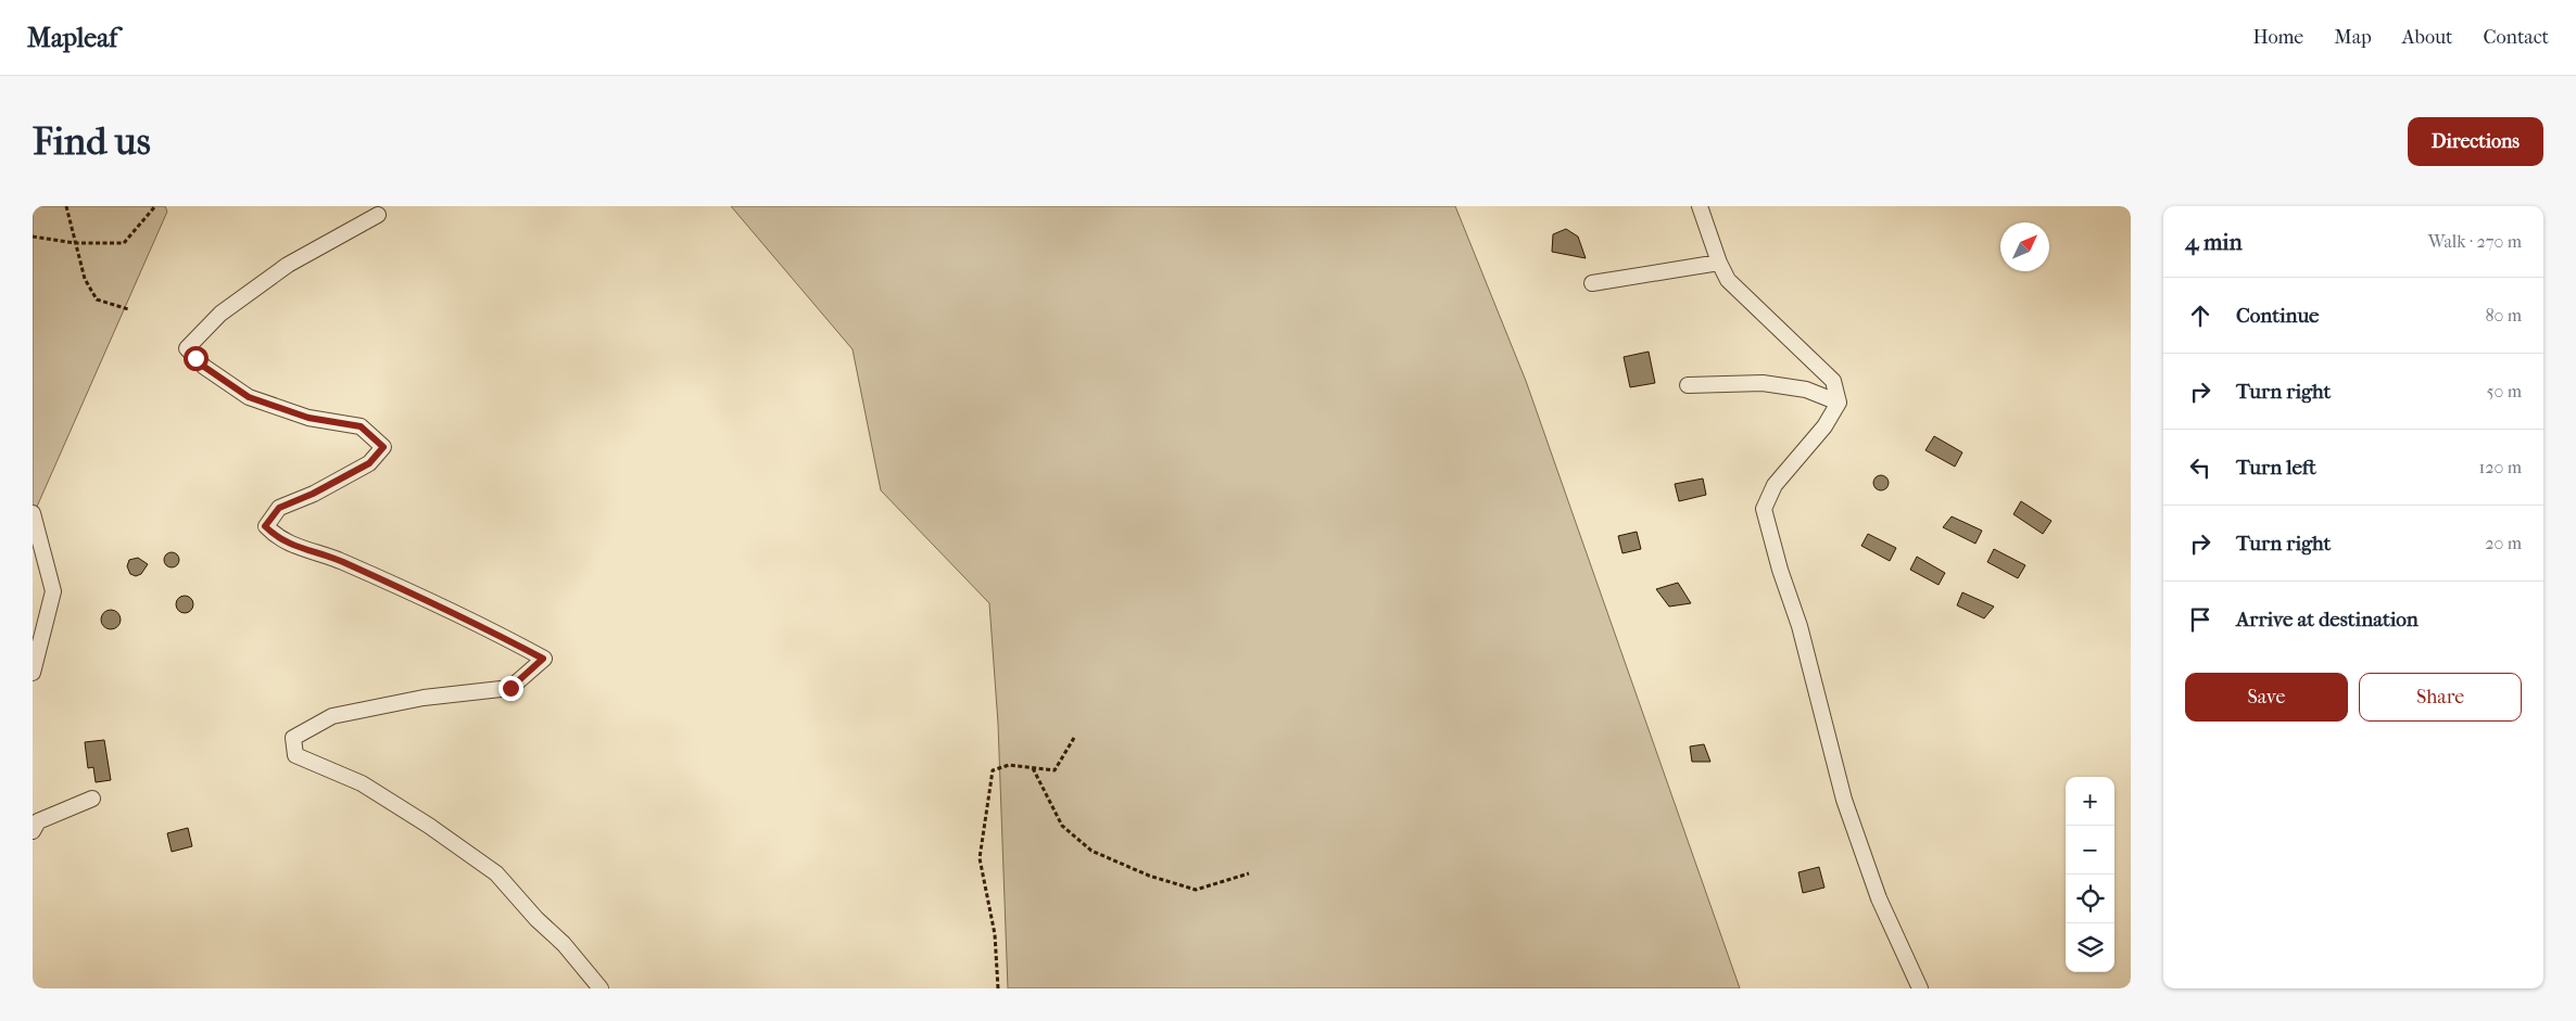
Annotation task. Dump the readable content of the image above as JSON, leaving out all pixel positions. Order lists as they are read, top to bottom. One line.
{"north":"top right","page":{"header":"Mapleaf","nav":["Home","Map","About","Contact"],"buttons":["Directions",["Save","Share"]],"title":"Find us","heading":["4 min","Walk · 270 m"],"list":[["Continue","80 m"],["Turn right","50 m"],["Turn left","120 m"],["Turn right","20 m"],"Arrive at destination"],"map_buttons":["+","−"]}}
